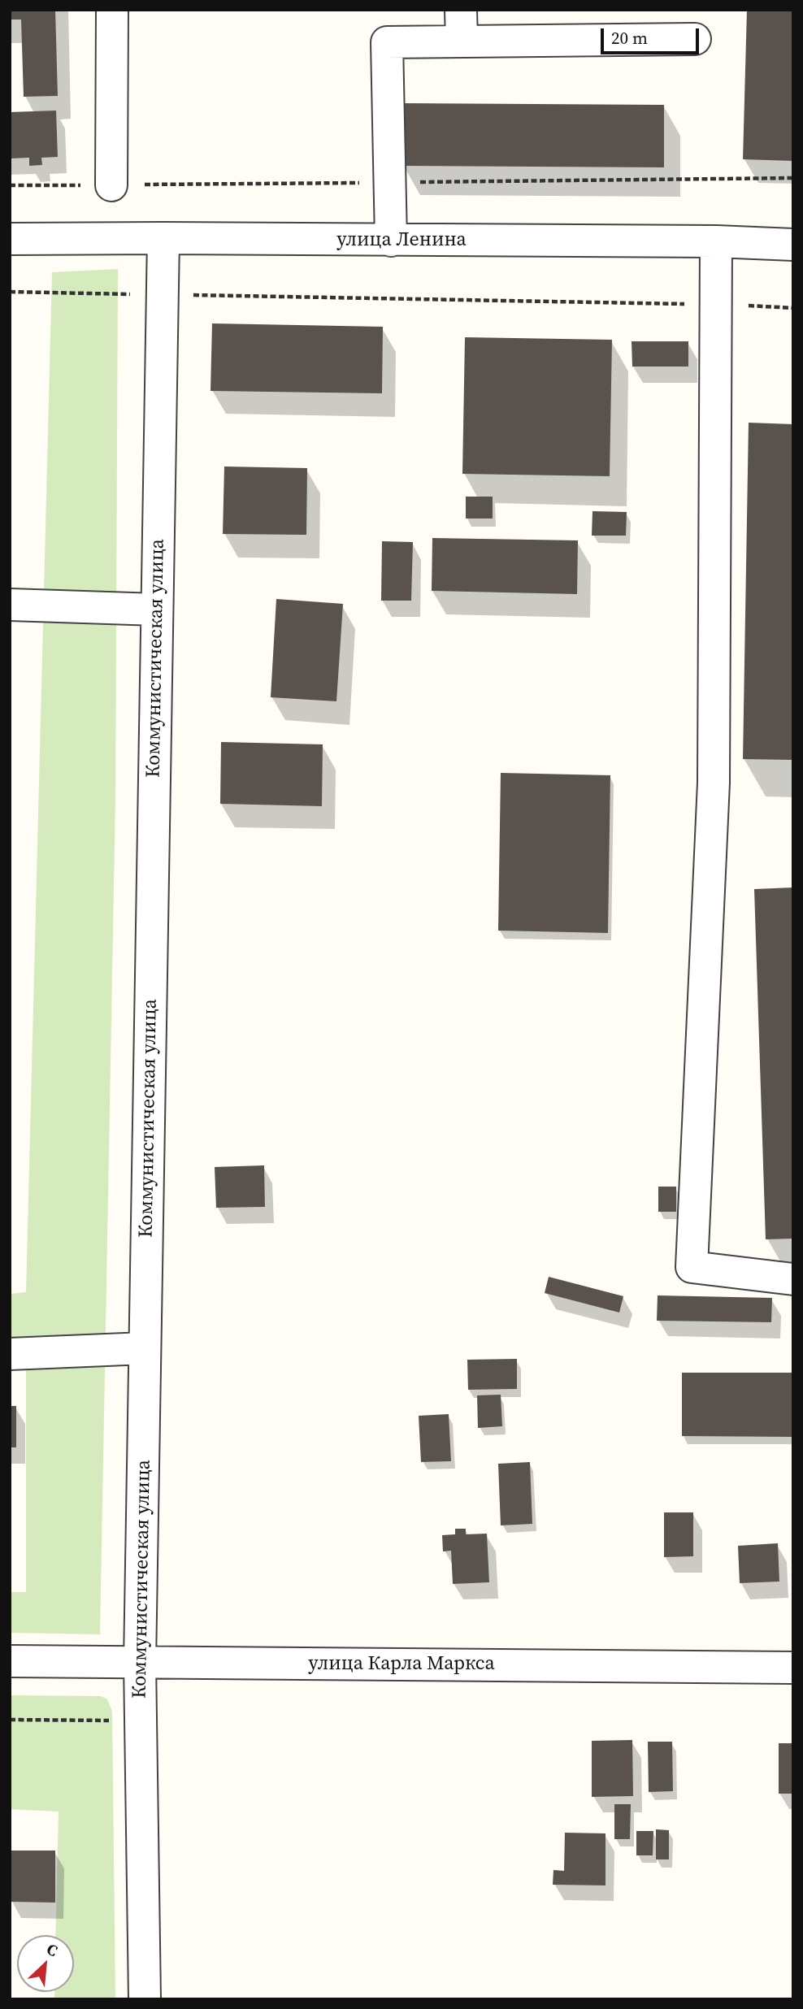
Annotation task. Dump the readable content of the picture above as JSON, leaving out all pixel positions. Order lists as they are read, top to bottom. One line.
{"streets":{"street":["улица Ленина","Коммунистическая улица","улица Карла Маркса"]},"crossings":[["улица Ленина","Коммунистическая улица"],["Коммунистическая улица","улица Карла Маркса"]],"scale_bar":"20 m","north":"top right"}
